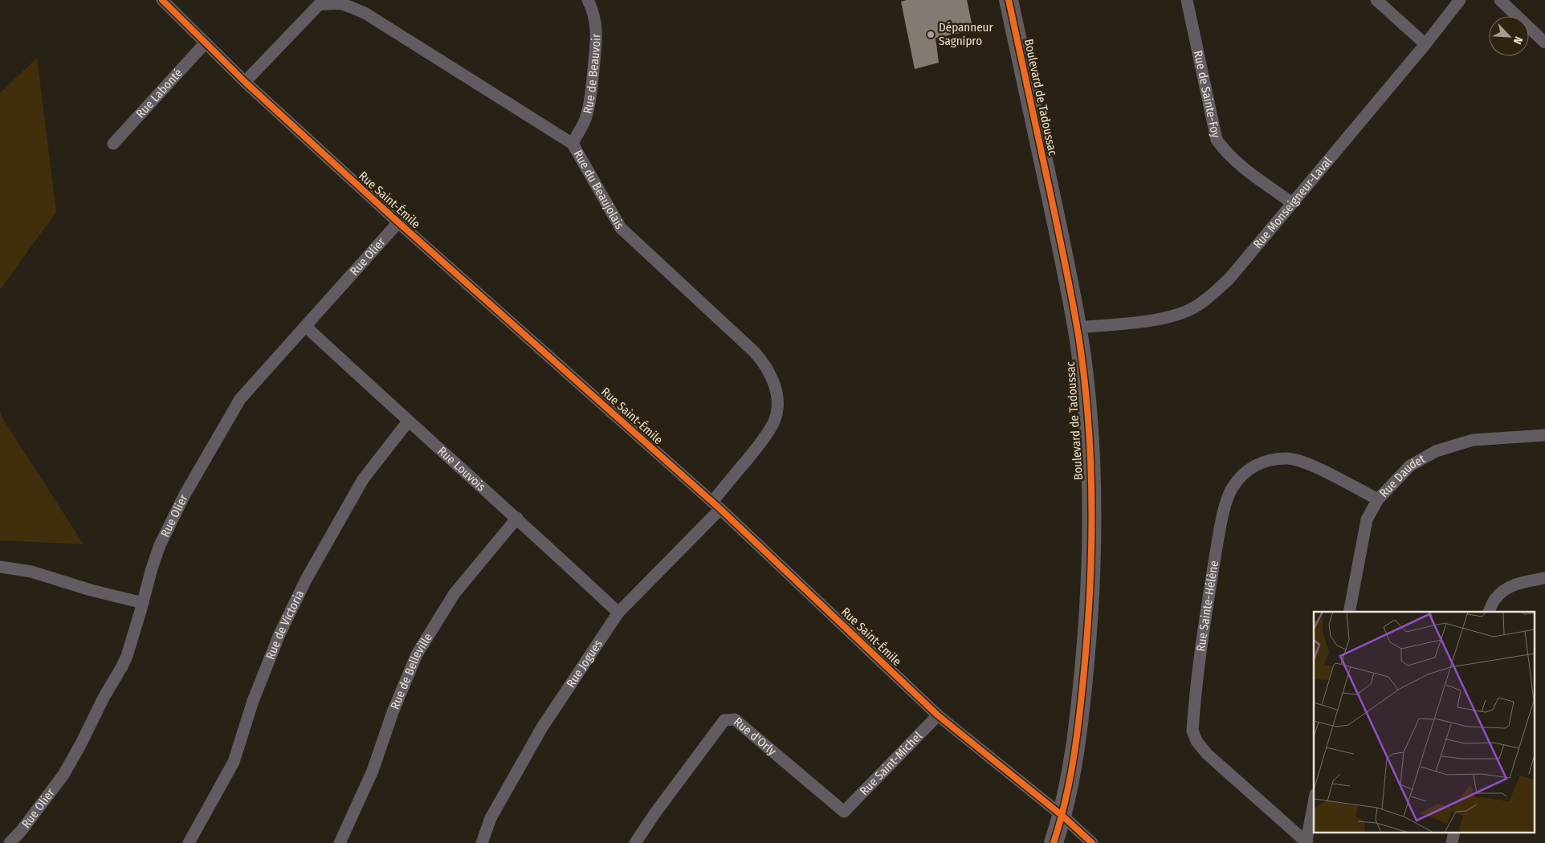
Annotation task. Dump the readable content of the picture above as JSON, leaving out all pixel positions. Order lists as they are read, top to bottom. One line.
{"streets":{"main road":["Boulevard de Tadoussac"],"street":["Rue de Beauvoir","Rue Labonté","Rue de Sainte-Foy","Rue du Beaujolais","Rue Saint-Émile","Rue Monseigneur-Laval","Rue Olier","Rue Louvois","Rue Daudet","Rue Sainte-Hélène","Rue de Victoria","Rue Jogues","Rue de Belleville","Rue d'Orly","Rue Saint-Michel"]},"crossings":[["Rue de Beauvoir","Rue du Beaujolais"],["Rue Labonté","Rue Saint-Émile"],["Rue de Sainte-Foy","Rue Monseigneur-Laval"],["Boulevard de Tadoussac","Rue Saint-Émile"],["Boulevard de Tadoussac","Rue Monseigneur-Laval"],["Rue du Beaujolais","Rue Saint-Émile"],["Rue du Beaujolais","Rue Jogues"],["Rue Saint-Émile","Rue Olier"],["Rue Saint-Émile","Rue Jogues"],["Rue Saint-Émile","Rue Saint-Michel"],["Rue Olier","Rue Louvois"],["Rue Louvois","Rue de Victoria"],["Rue Louvois","Rue Jogues"],["Rue Louvois","Rue de Belleville"],["Rue Daudet","Rue Sainte-Hélène"],["Rue d'Orly","Rue Saint-Michel"]],"places":["Dépanneur Sagnipro"],"north":"bottom right"}
